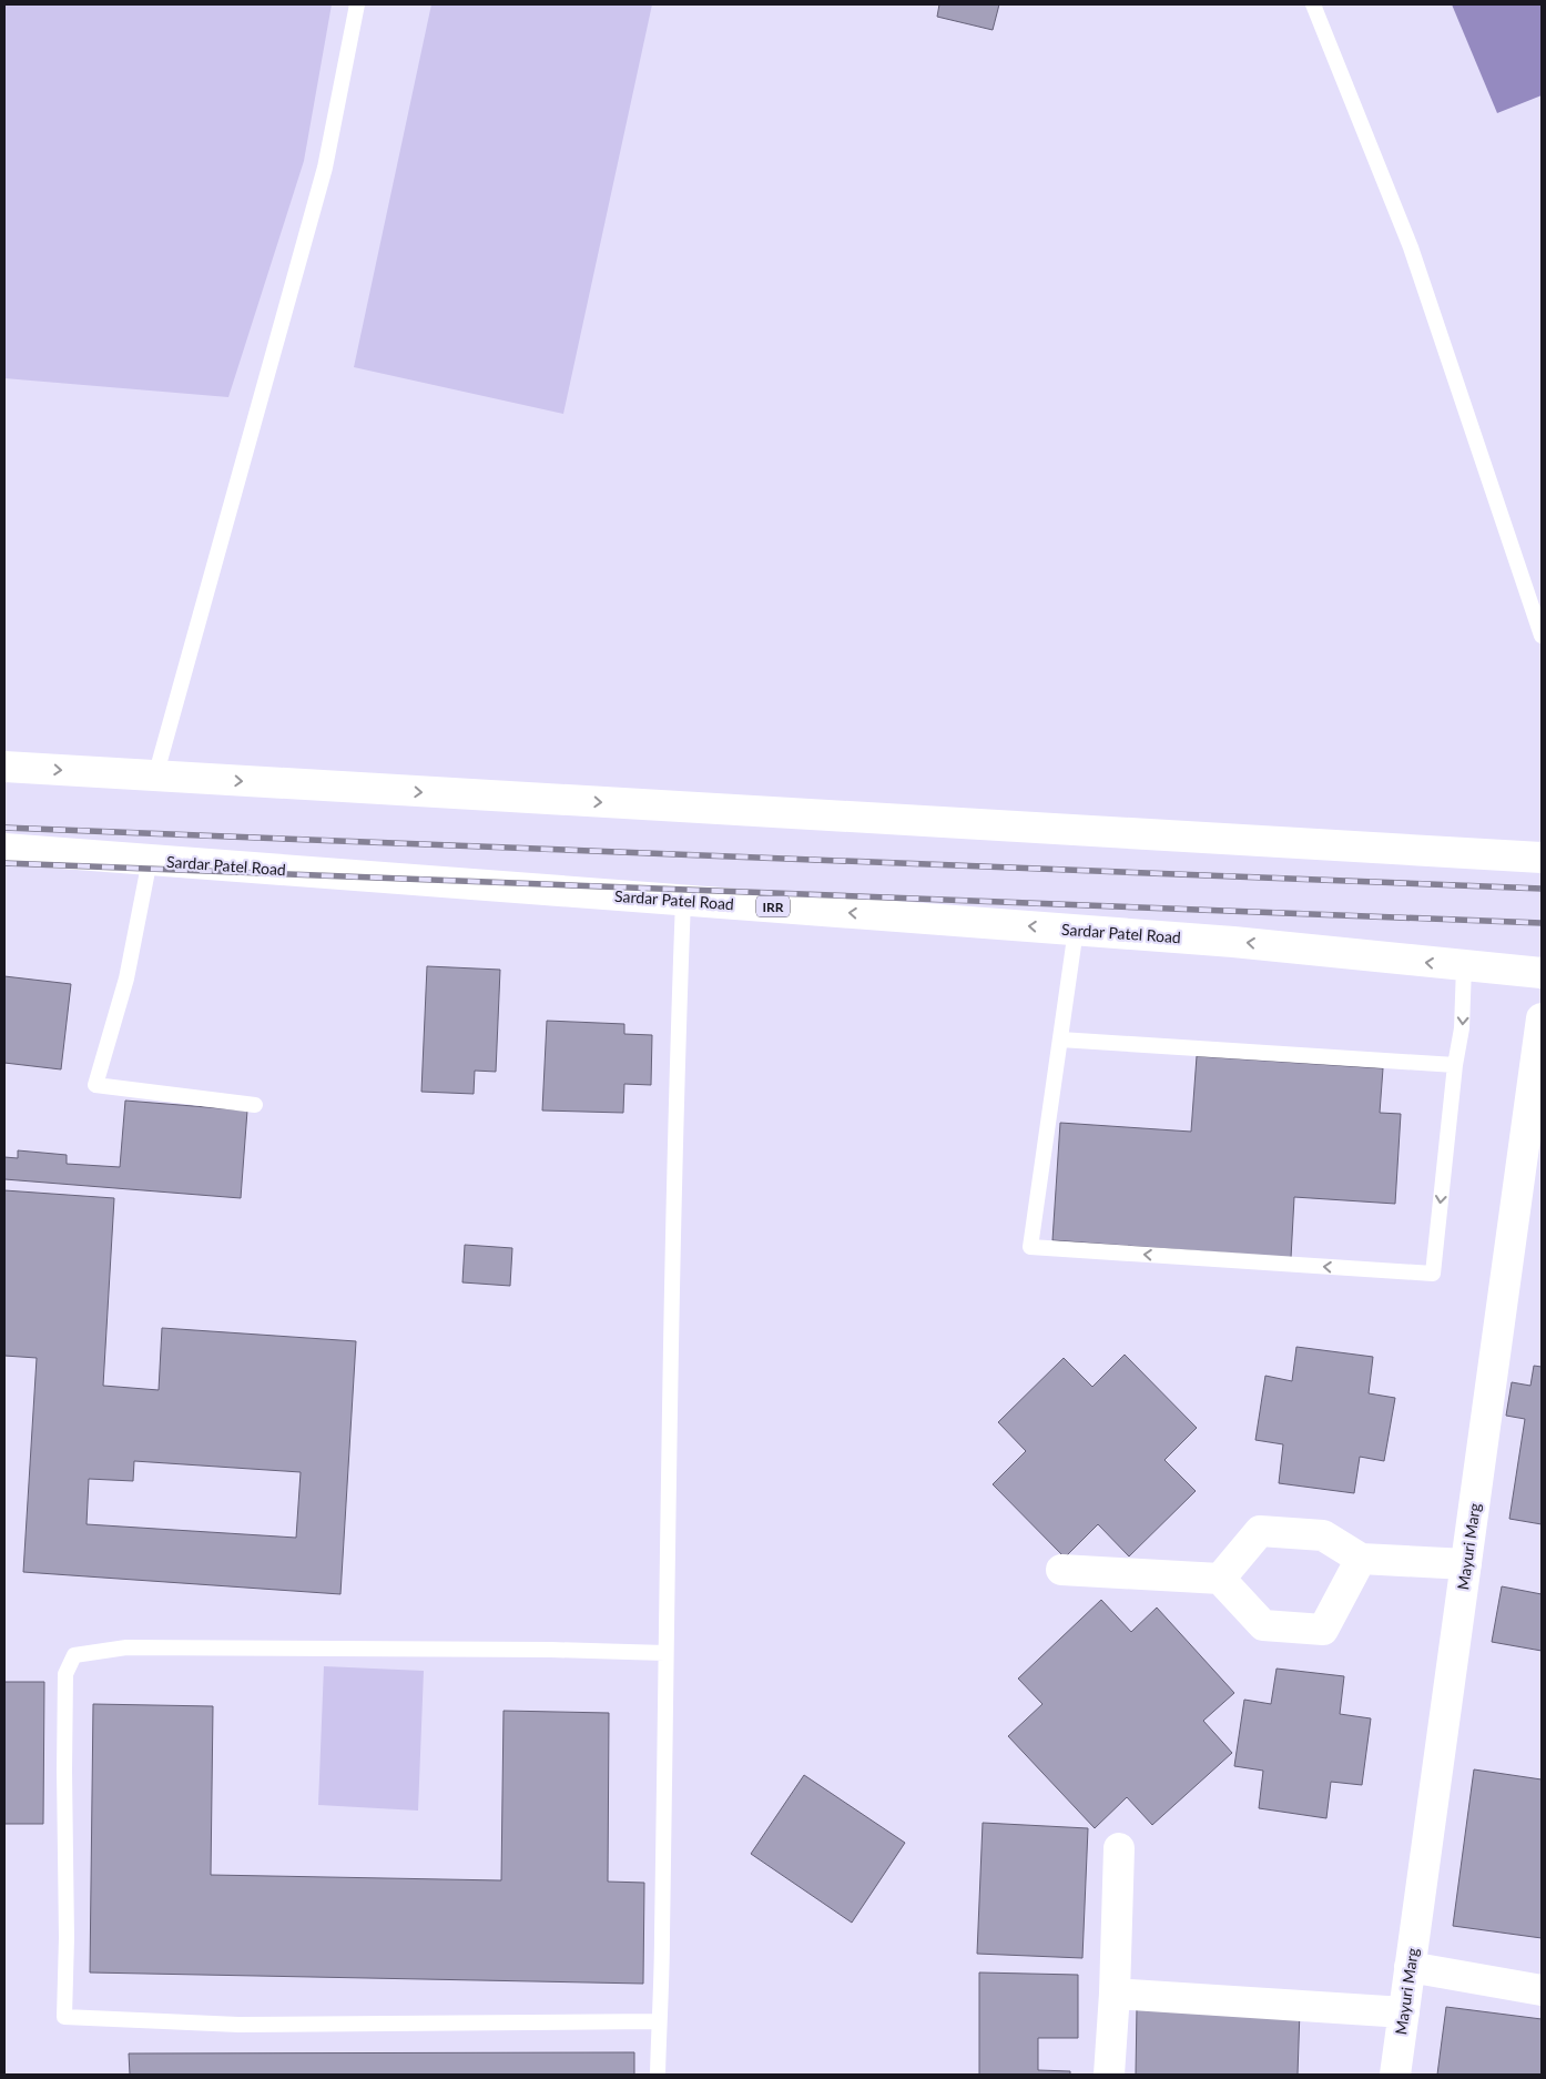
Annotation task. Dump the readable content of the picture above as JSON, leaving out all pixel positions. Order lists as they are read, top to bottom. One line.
{"streets":{"main road":["Sardar Patel Road","IRR","Mayuri Marg"]}}
